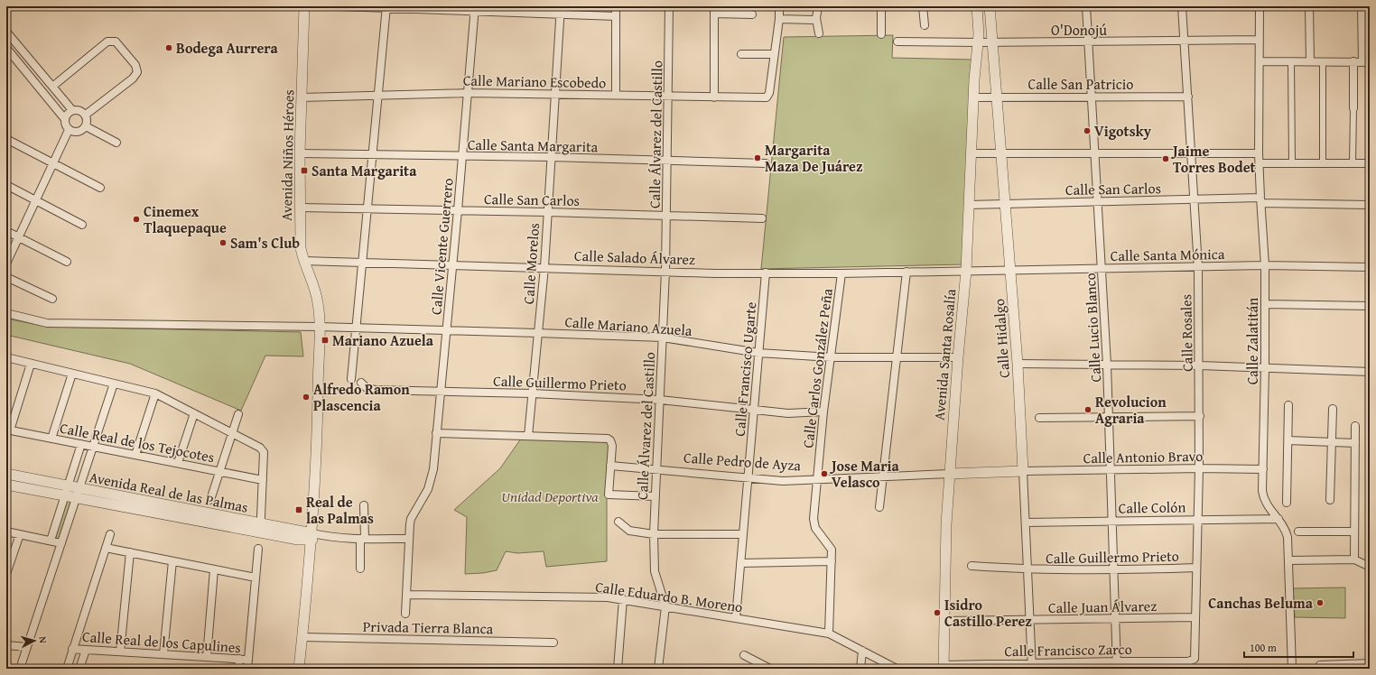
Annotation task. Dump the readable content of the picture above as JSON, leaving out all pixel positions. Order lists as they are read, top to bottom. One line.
{"streets":{"street":["O'Donojú","Calle Mariano Escobedo","Calle San Patricio","Calle Álvarez del Castillo","Calle Santa Margarita","Avenida Niños Héroes","Calle San Carlos","Calle Vicente Guerrero","Calle Santa Mónica","Calle Salado Álvarez","Calle Morelos","Calle Mariano Azuela","Calle Lucio Blanco","Calle Rosales","Calle Hidalgo","Calle Zalatitán","Avenida Santa Rosalía","Calle Carlos González Peña","Calle Francisco Ugarte","Calle Guillermo Prieto","Calle Real de los Tejocotes","Calle Antonio Bravo","Calle Pedro de Ayza","Avenida Real de las Palmas","Calle Colón","Calle Eduardo B. Moreno","Calle Juan Álvarez","Privada Tierra Blanca","Calle Real de los Capulines","Calle Francisco Zarco"]},"crossings":[["O'Donojú","Calle Lucio Blanco"],["O'Donojú","Calle Rosales"],["O'Donojú","Calle Hidalgo"],["O'Donojú","Calle Zalatitán"],["O'Donojú","Avenida Santa Rosalía"],["Calle Mariano Escobedo","Calle Álvarez del Castillo"],["Calle Mariano Escobedo","Avenida Niños Héroes"],["Calle Mariano Escobedo","Calle Vicente Guerrero"],["Calle Mariano Escobedo","Calle Morelos"],["Calle San Patricio","Calle Lucio Blanco"],["Calle San Patricio","Calle Rosales"],["Calle San Patricio","Calle Hidalgo"],["Calle San Patricio","Avenida Santa Rosalía"],["Calle Álvarez del Castillo","Calle Santa Margarita"],["Calle Álvarez del Castillo","Calle San Carlos"],["Calle Álvarez del Castillo","Calle Salado Álvarez"],["Calle Álvarez del Castillo","Calle Mariano Azuela"],["Calle Álvarez del Castillo","Calle Guillermo Prieto"],["Calle Álvarez del Castillo","Calle Pedro de Ayza"],["Calle Álvarez del Castillo","Calle Eduardo B. Moreno"],["Calle Santa Margarita","Avenida Niños Héroes"],["Calle Santa Margarita","Calle Vicente Guerrero"],["Calle Santa Margarita","Calle Morelos"],["Avenida Niños Héroes","Calle San Carlos"],["Avenida Niños Héroes","Calle Salado Álvarez"],["Avenida Niños Héroes","Calle Mariano Azuela"],["Avenida Niños Héroes","Avenida Real de las Palmas"],["Avenida Niños Héroes","Privada Tierra Blanca"],["Calle San Carlos","Calle Vicente Guerrero"],["Calle San Carlos","Calle Morelos"],["Calle San Carlos","Calle Lucio Blanco"],["Calle San Carlos","Calle Rosales"],["Calle San Carlos","Calle Hidalgo"],["Calle San Carlos","Calle Zalatitán"],["Calle San Carlos","Avenida Santa Rosalía"],["Calle Vicente Guerrero","Calle Salado Álvarez"],["Calle Vicente Guerrero","Calle Mariano Azuela"],["Calle Vicente Guerrero","Calle Guillermo Prieto"],["Calle Vicente Guerrero","Avenida Real de las Palmas"],["Calle Vicente Guerrero","Calle Eduardo B. Moreno"],["Calle Santa Mónica","Calle Salado Álvarez"],["Calle Santa Mónica","Calle Lucio Blanco"],["Calle Santa Mónica","Calle Rosales"],["Calle Santa Mónica","Calle Hidalgo"],["Calle Santa Mónica","Calle Zalatitán"],["Calle Santa Mónica","Avenida Santa Rosalía"],["Calle Salado Álvarez","Calle Morelos"],["Calle Salado Álvarez","Avenida Santa Rosalía"],["Calle Salado Álvarez","Calle Carlos González Peña"],["Calle Salado Álvarez","Calle Francisco Ugarte"],["Calle Morelos","Calle Mariano Azuela"],["Calle Morelos","Calle Guillermo Prieto"],["Calle Mariano Azuela","Avenida Santa Rosalía"],["Calle Mariano Azuela","Calle Carlos González Peña"],["Calle Mariano Azuela","Calle Francisco Ugarte"],["Calle Lucio Blanco","Calle Guillermo Prieto"],["Calle Lucio Blanco","Calle Antonio Bravo"],["Calle Lucio Blanco","Calle Colón"],["Calle Lucio Blanco","Calle Juan Álvarez"],["Calle Lucio Blanco","Calle Francisco Zarco"],["Calle Rosales","Calle Guillermo Prieto"],["Calle Rosales","Calle Antonio Bravo"],["Calle Rosales","Calle Colón"],["Calle Rosales","Calle Juan Álvarez"],["Calle Rosales","Calle Francisco Zarco"],["Calle Hidalgo","Calle Guillermo Prieto"],["Calle Hidalgo","Calle Antonio Bravo"],["Calle Hidalgo","Calle Pedro de Ayza"],["Calle Hidalgo","Calle Colón"],["Calle Hidalgo","Calle Juan Álvarez"],["Calle Hidalgo","Calle Francisco Zarco"],["Calle Zalatitán","Calle Antonio Bravo"],["Calle Zalatitán","Calle Colón"],["Avenida Santa Rosalía","Calle Pedro de Ayza"],["Avenida Santa Rosalía","Calle Juan Álvarez"],["Avenida Santa Rosalía","Calle Francisco Zarco"],["Calle Carlos González Peña","Calle Guillermo Prieto"],["Calle Carlos González Peña","Calle Pedro de Ayza"],["Calle Carlos González Peña","Calle Eduardo B. Moreno"],["Calle Francisco Ugarte","Calle Guillermo Prieto"],["Calle Francisco Ugarte","Calle Pedro de Ayza"],["Calle Francisco Ugarte","Calle Eduardo B. Moreno"],["Calle Antonio Bravo","Calle Pedro de Ayza"]],"parks":["Unidad Deportiva"],"places":{"other":["Bodega Aurrera","Vigotsky","Margarita Maza De Juárez","Jaime Torres Bodet","Cinemex Tlaquepaque","Sam's Club","Alfredo Ramon Plascencia","Revolucion Agraria","Jose Maria Velasco","Canchas Beluma","Isidro Castillo Perez"],"transit":["Santa Margarita","Mariano Azuela","Real de las Palmas"]},"scale_bar":"100 m","north":"right"}
